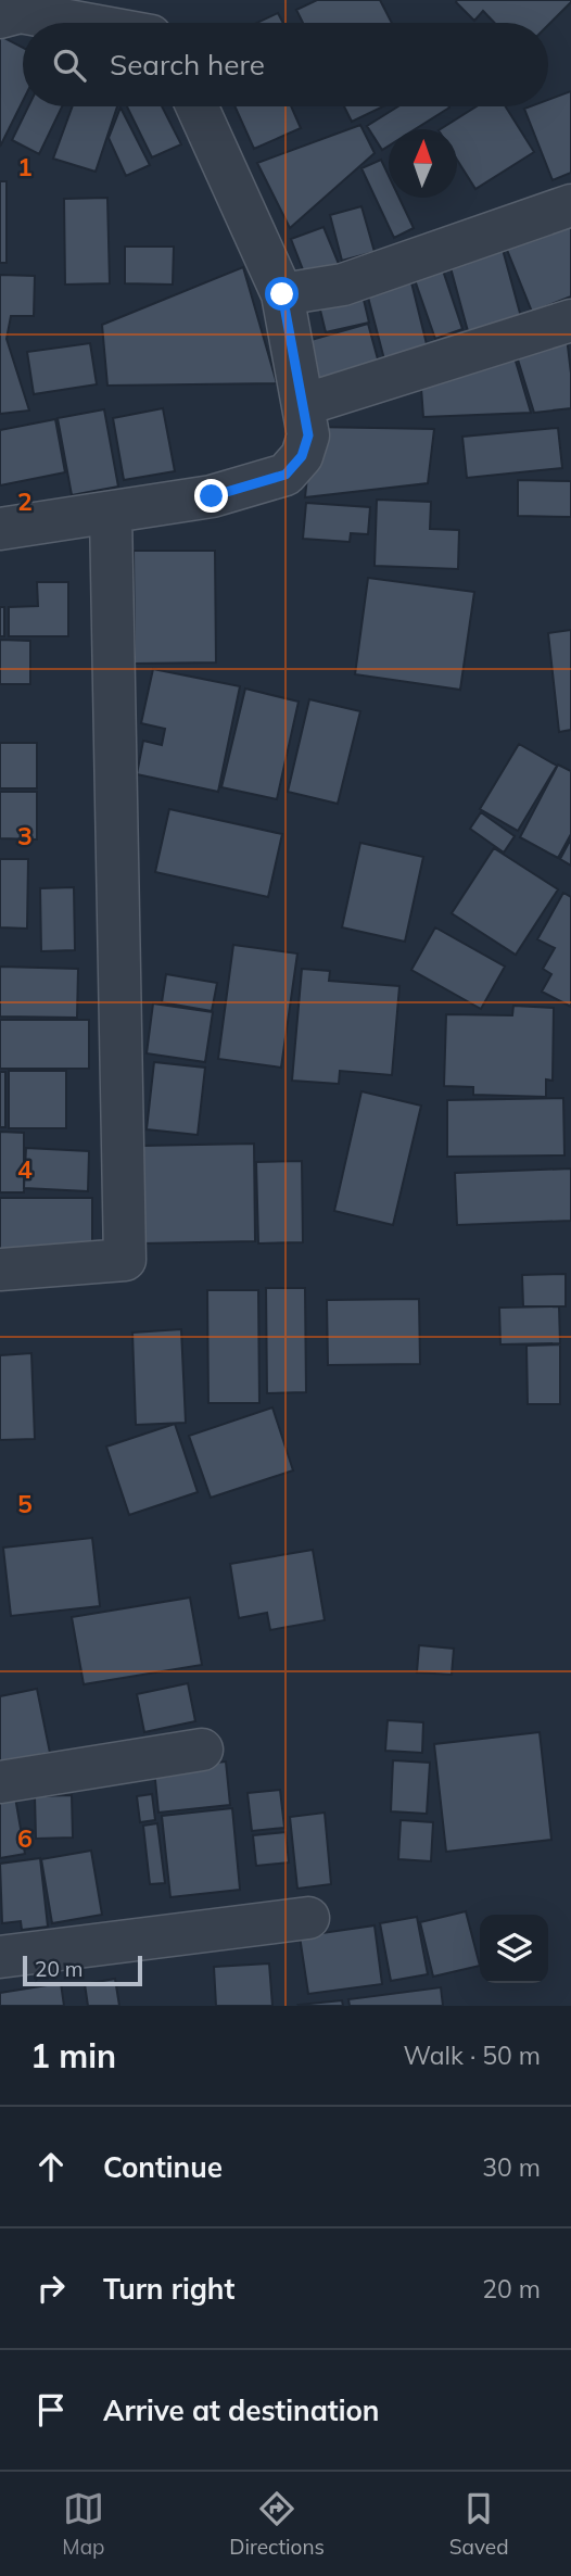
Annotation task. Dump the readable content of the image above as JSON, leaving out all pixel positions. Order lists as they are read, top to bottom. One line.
{"scale_bar":"20 m","north":"top","page":{"search":"Search here","scale":"20 m","heading":["1 min","Walk · 50 m"],"list":[["Continue","30 m"],["Turn right","20 m"],"Arrive at destination"],"nav":["Map","Directions","Saved"]},"grid":{"rows":["1","2","3","4","5","6"]}}
